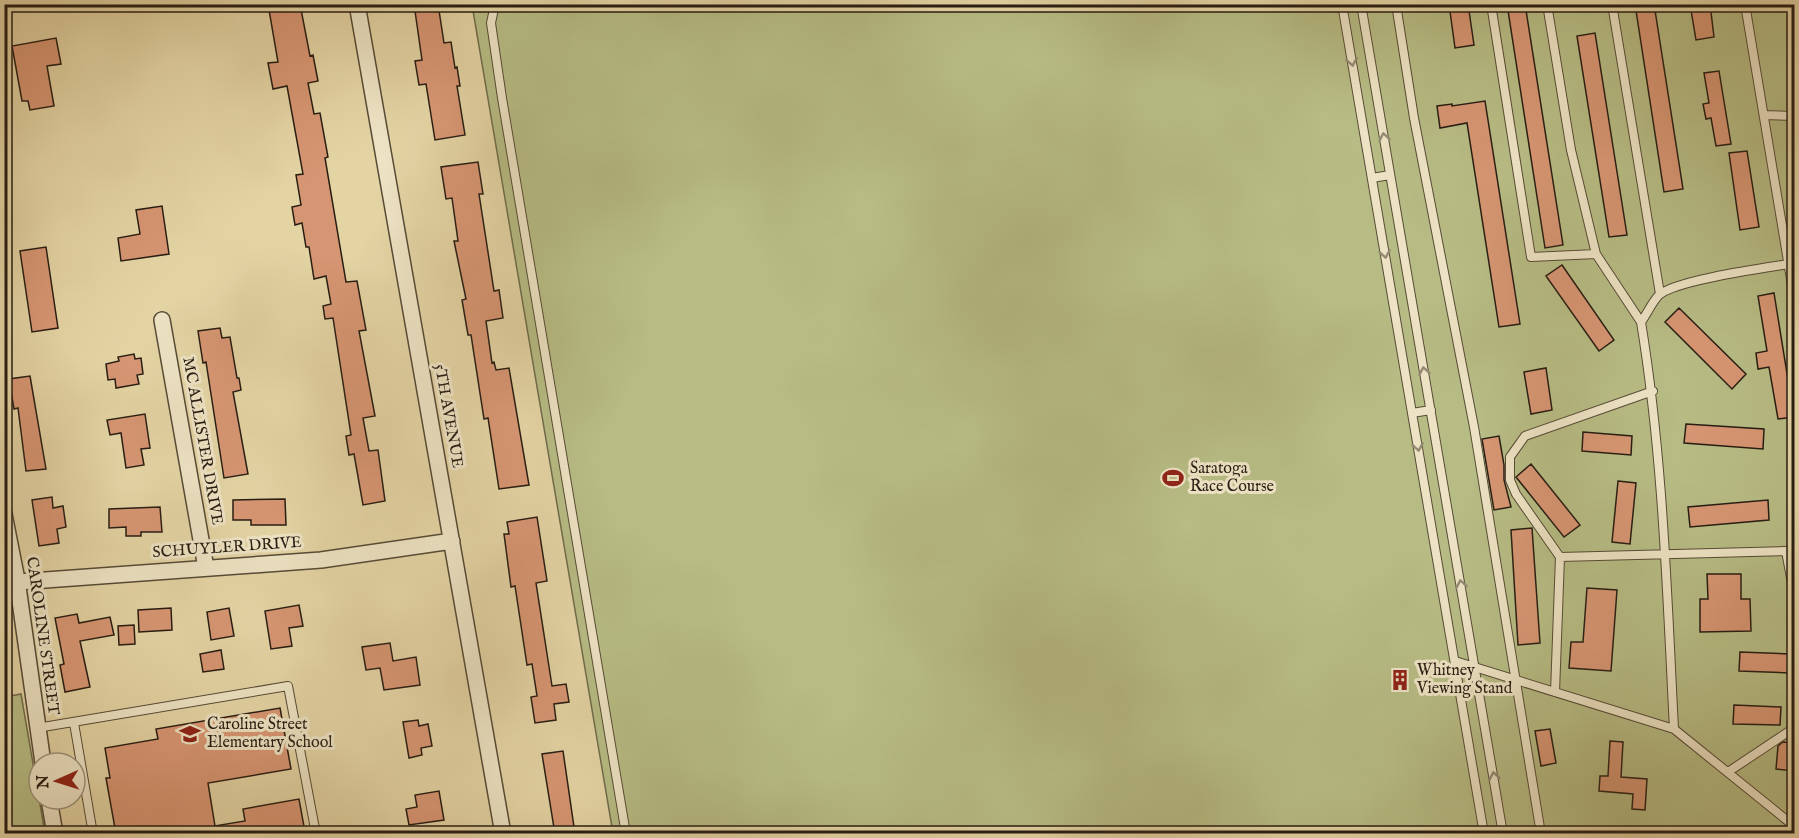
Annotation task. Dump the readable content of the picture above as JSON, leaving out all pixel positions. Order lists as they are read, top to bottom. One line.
{"streets":{"street":["5TH AVENUE","MC ALLISTER DRIVE","SCHUYLER DRIVE","CAROLINE STREET"]},"crossings":[["5TH AVENUE","SCHUYLER DRIVE"],["MC ALLISTER DRIVE","SCHUYLER DRIVE"],["SCHUYLER DRIVE","CAROLINE STREET"]],"places":{"sports":["Saratoga Race Course"],"building":["Whitney Viewing Stand"],"school or university":["Caroline Street Elementary School"]},"north":"left"}
